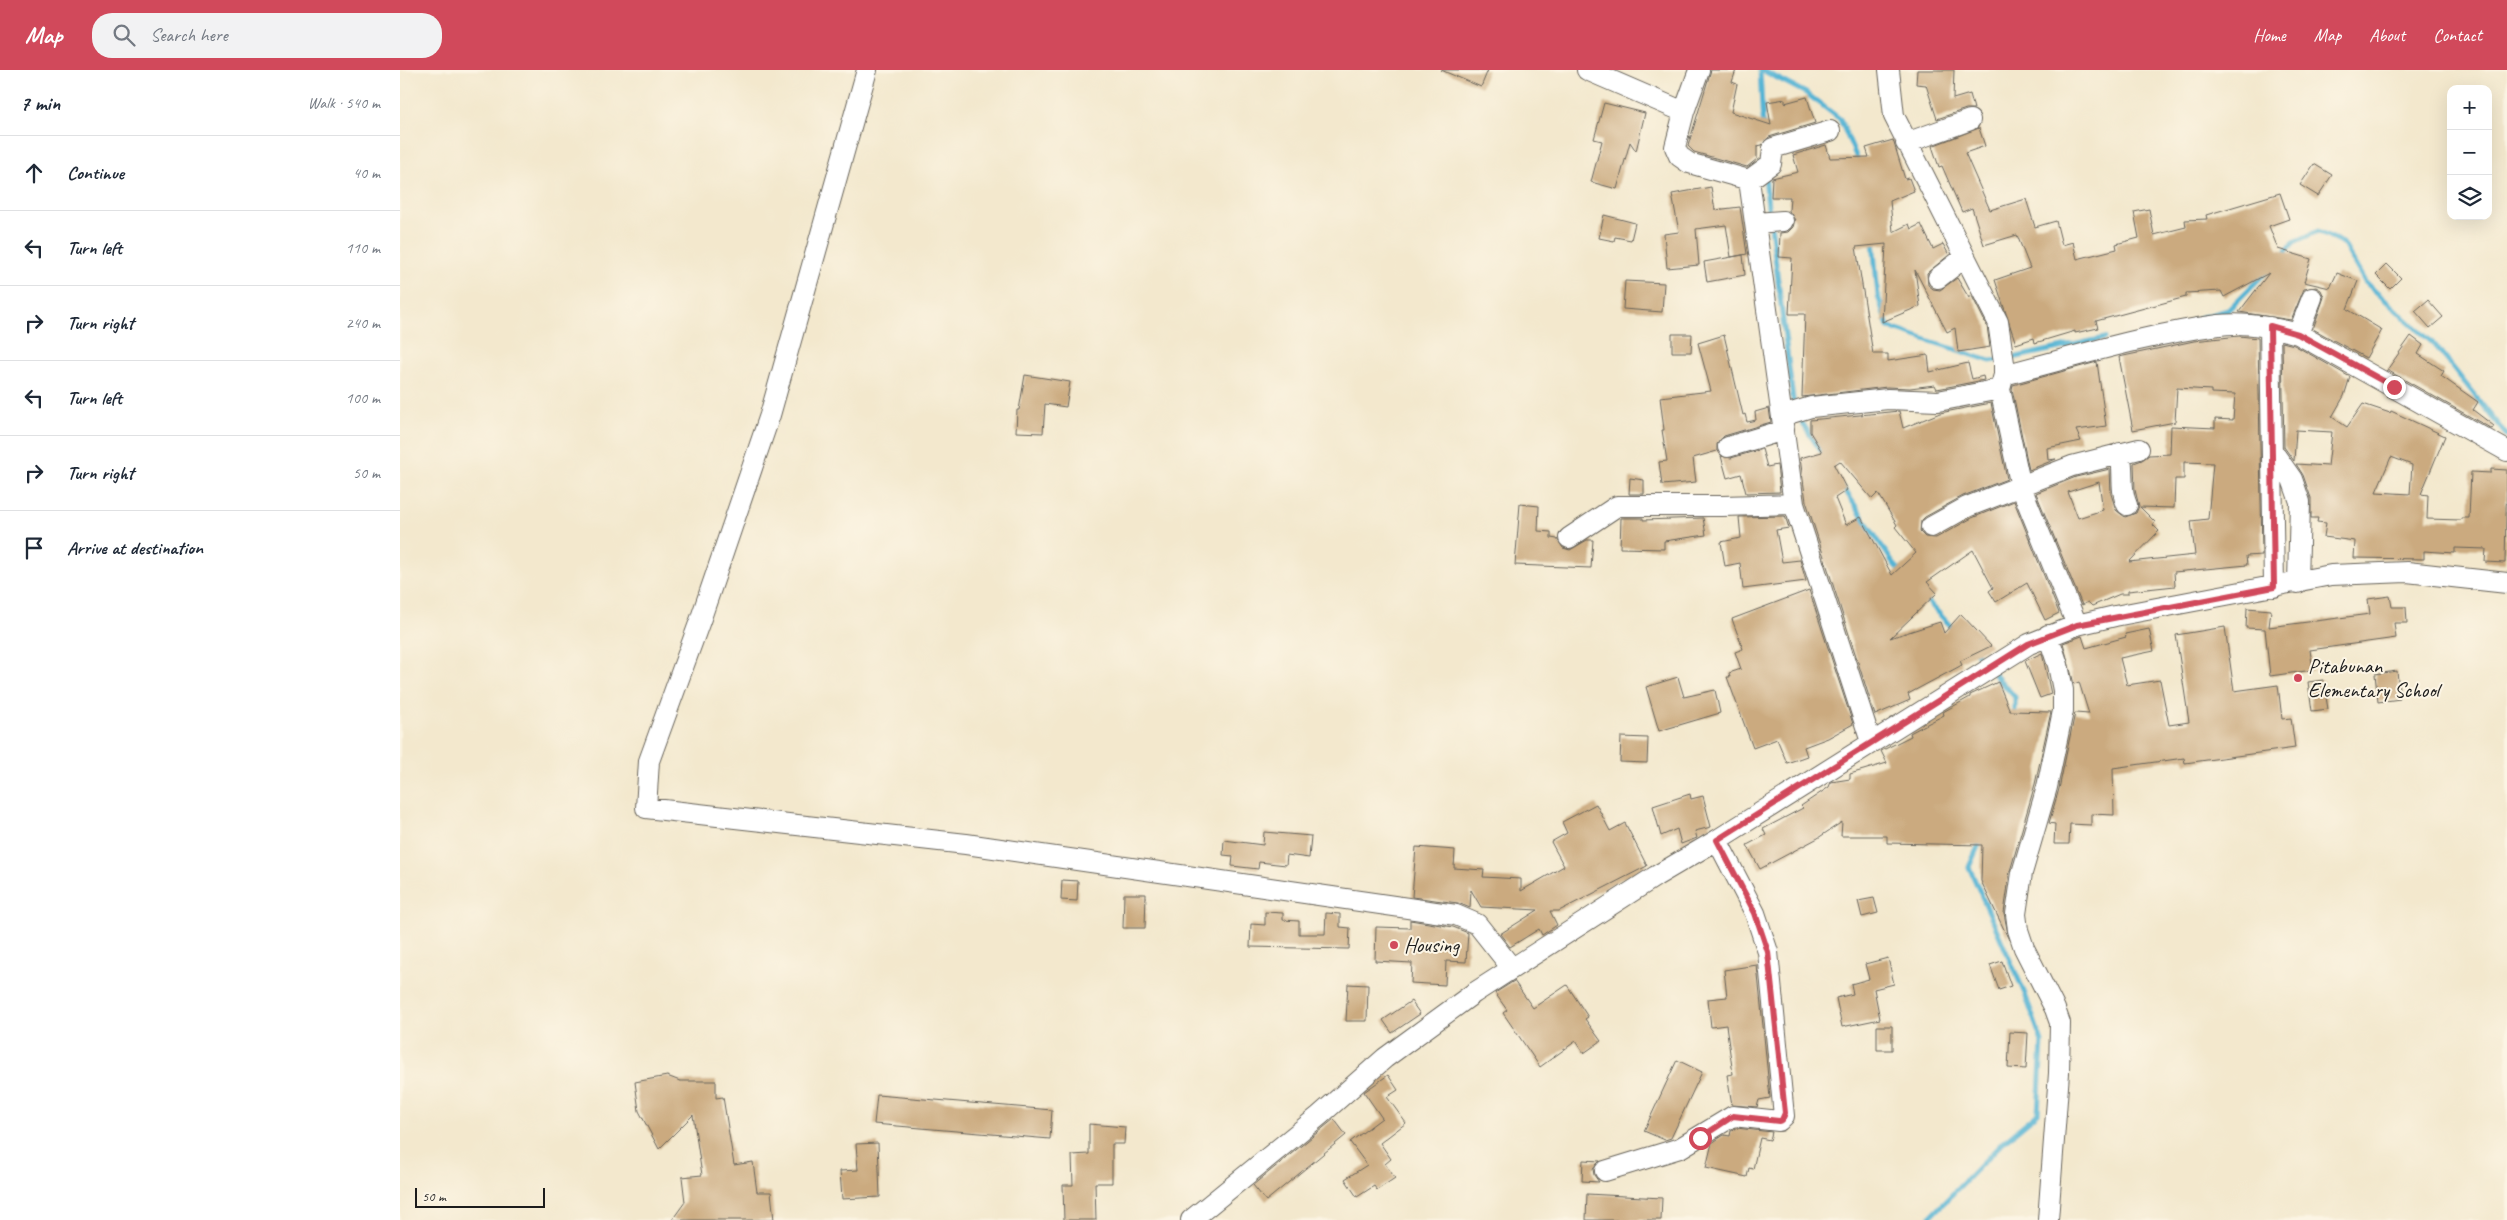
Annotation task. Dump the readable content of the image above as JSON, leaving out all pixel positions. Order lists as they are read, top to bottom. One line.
{"places":["Pitabunan Elementary School","Housing"],"scale_bar":"50 m","page":{"header":"Map","search":"Search here","nav":["Home","Map","About","Contact"],"heading":["7 min","Walk · 540 m"],"map_buttons":["+","−"],"list":[["Continue","40 m"],["Turn left","110 m"],["Turn right","240 m"],["Turn left","100 m"],["Turn right","50 m"],"Arrive at destination"],"scale":"50 m"}}
